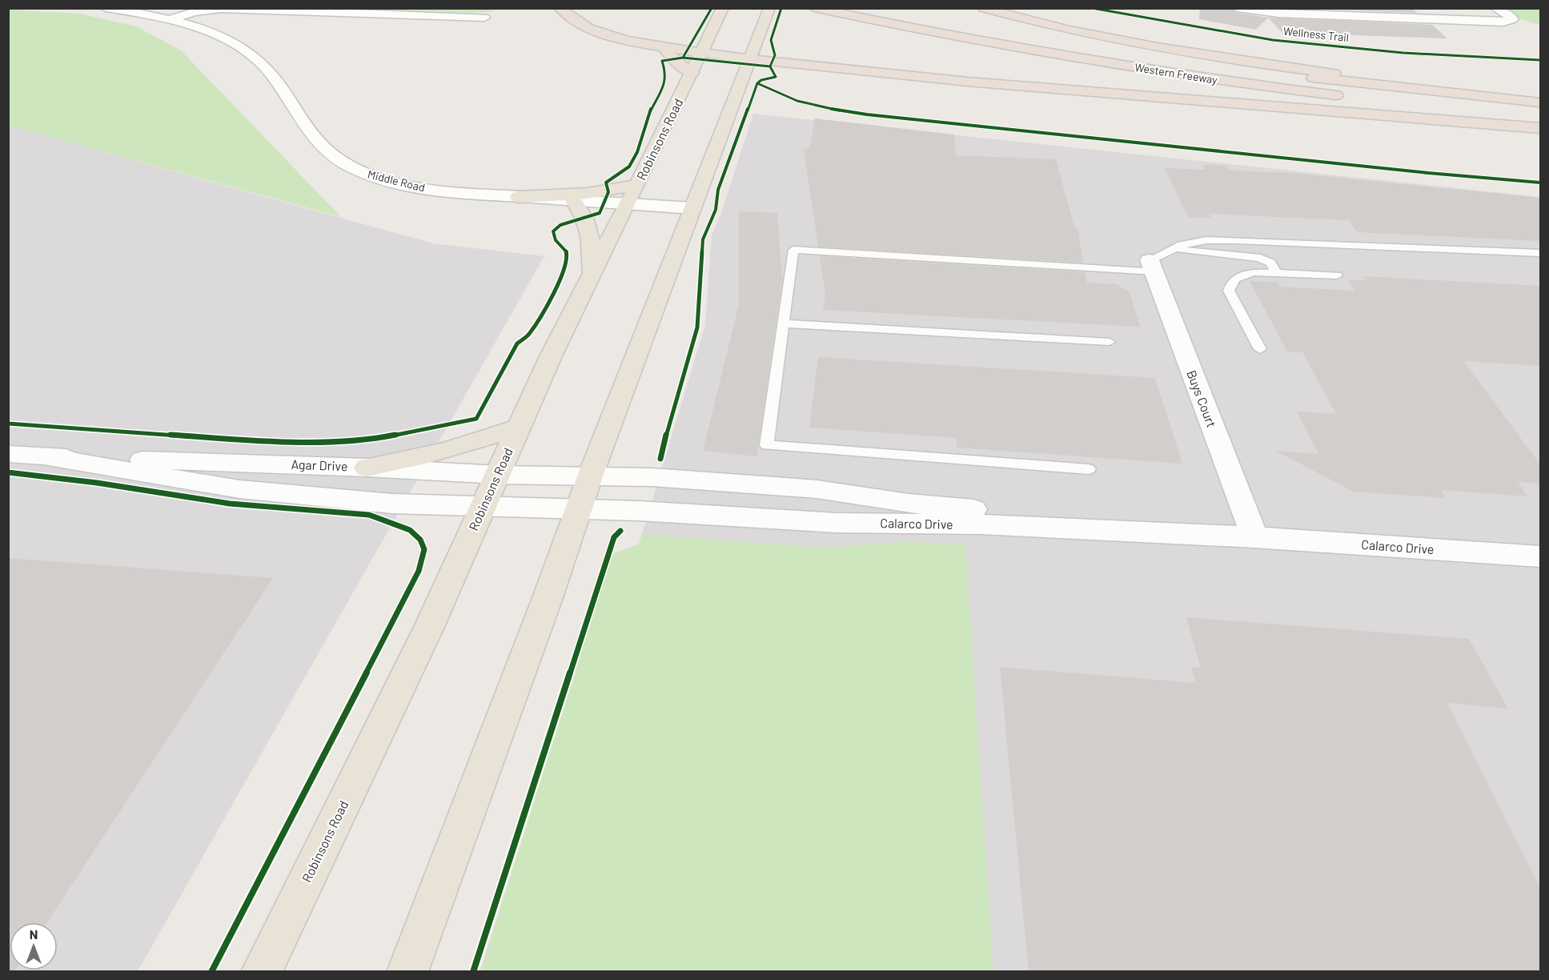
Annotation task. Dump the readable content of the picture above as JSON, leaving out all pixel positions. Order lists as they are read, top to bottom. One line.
{"streets":{"highway":["Western Freeway","Robinsons Road"],"street":["Middle Road","Buys Court","Agar Drive","Calarco Drive"],"cycle path":["Wellness Trail"]},"crossings":[["Robinsons Road","Middle Road"],["Robinsons Road","Agar Drive"],["Buys Court","Calarco Drive"],["Agar Drive","Calarco Drive"]],"north":"top"}
